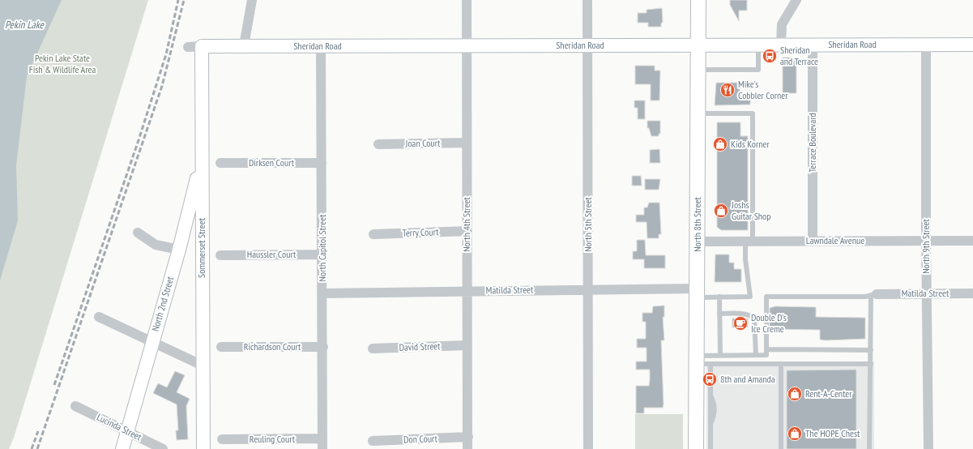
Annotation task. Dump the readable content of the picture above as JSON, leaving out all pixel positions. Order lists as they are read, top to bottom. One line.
{"streets":{"main road":["Sheridan Road","North 8th Street","Sommerset Street","North 2nd Street"],"street":["Terrace Boulevard","Joan Court","Dirksen Court","North 4th Street","North 5th Street","Terry Court","Lawndale Avenue","North 9th Street","North Capitol Street","Haussler Court","Matilda Street","Richardson Court","David Street","Lucinda Street","Reuling Court","Don Court"]},"crossings":[["Sheridan Road","Terrace Boulevard"],["Sheridan Road","North 4th Street"],["Sheridan Road","North 5th Street"],["Sheridan Road","North 8th Street"],["Sheridan Road","North 9th Street"],["Sheridan Road","Sommerset Street"],["Sheridan Road","North Capitol Street"],["Terrace Boulevard","Lawndale Avenue"],["Joan Court","North 4th Street"],["Dirksen Court","North Capitol Street"],["North 4th Street","Terry Court"],["North 4th Street","Matilda Street"],["North 4th Street","David Street"],["North 4th Street","Don Court"],["North 5th Street","Matilda Street"],["North 8th Street","Lawndale Avenue"],["North 8th Street","Matilda Street"],["Lawndale Avenue","North 9th Street"],["North 9th Street","Matilda Street"],["Sommerset Street","North 2nd Street"],["North Capitol Street","Haussler Court"],["North Capitol Street","Matilda Street"],["North Capitol Street","Richardson Court"],["North Capitol Street","Reuling Court"],["North 2nd Street","Lucinda Street"]],"water":["Pekin Lake"],"parks":["Pekin Lake State Fish & Wildlife Area"],"places":{"bus stop":["Sheridan and Terrace","8th and Amanda"],"restaurant":["Mike's Cobbler Corner"],"shop":["Kids Korner","Joshs Guitar Shop","Rent-A-Center","The HOPE Chest"],"cafe":["Double D's Ice Creme"]}}
